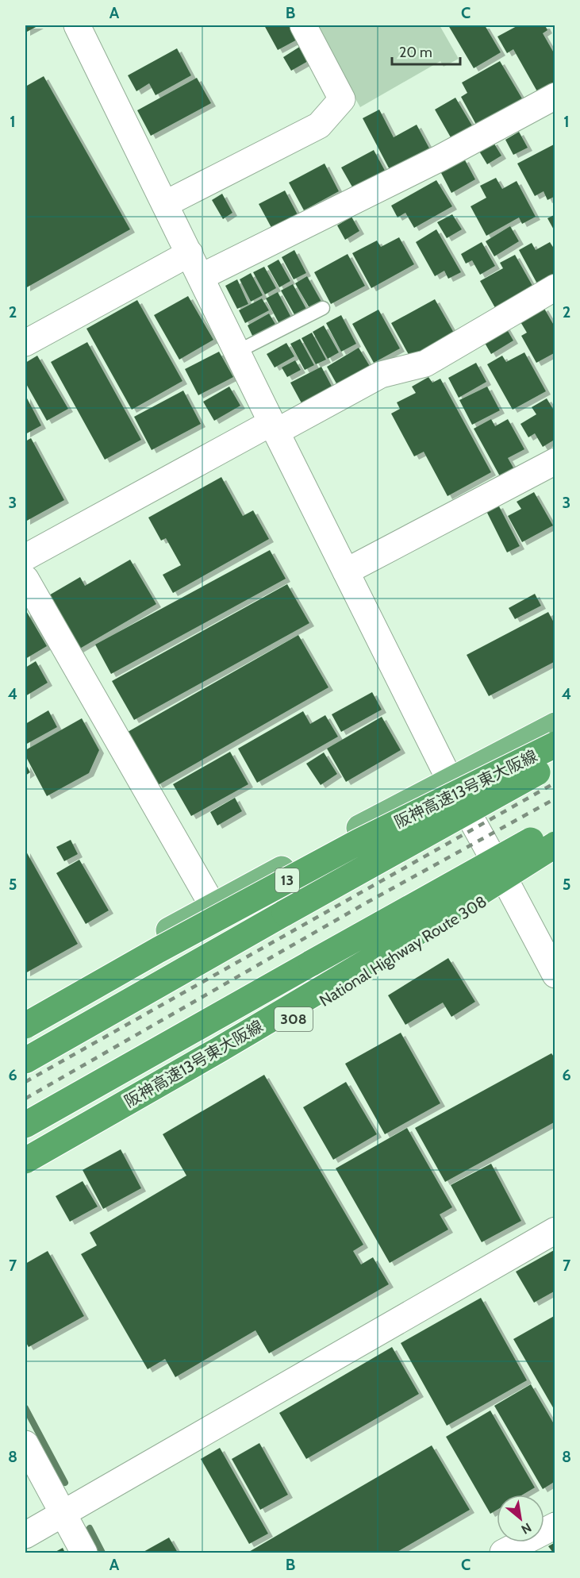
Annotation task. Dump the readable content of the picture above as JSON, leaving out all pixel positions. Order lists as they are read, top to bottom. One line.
{"streets":{"highway":["阪神高速13号東大阪線","13","National Highway Route 308","308"]},"scale_bar":"20 m","north":"bottom right","grid":{"columns":["A","B","C"],"rows":["1","2","3","4","5","6","7","8"]}}
